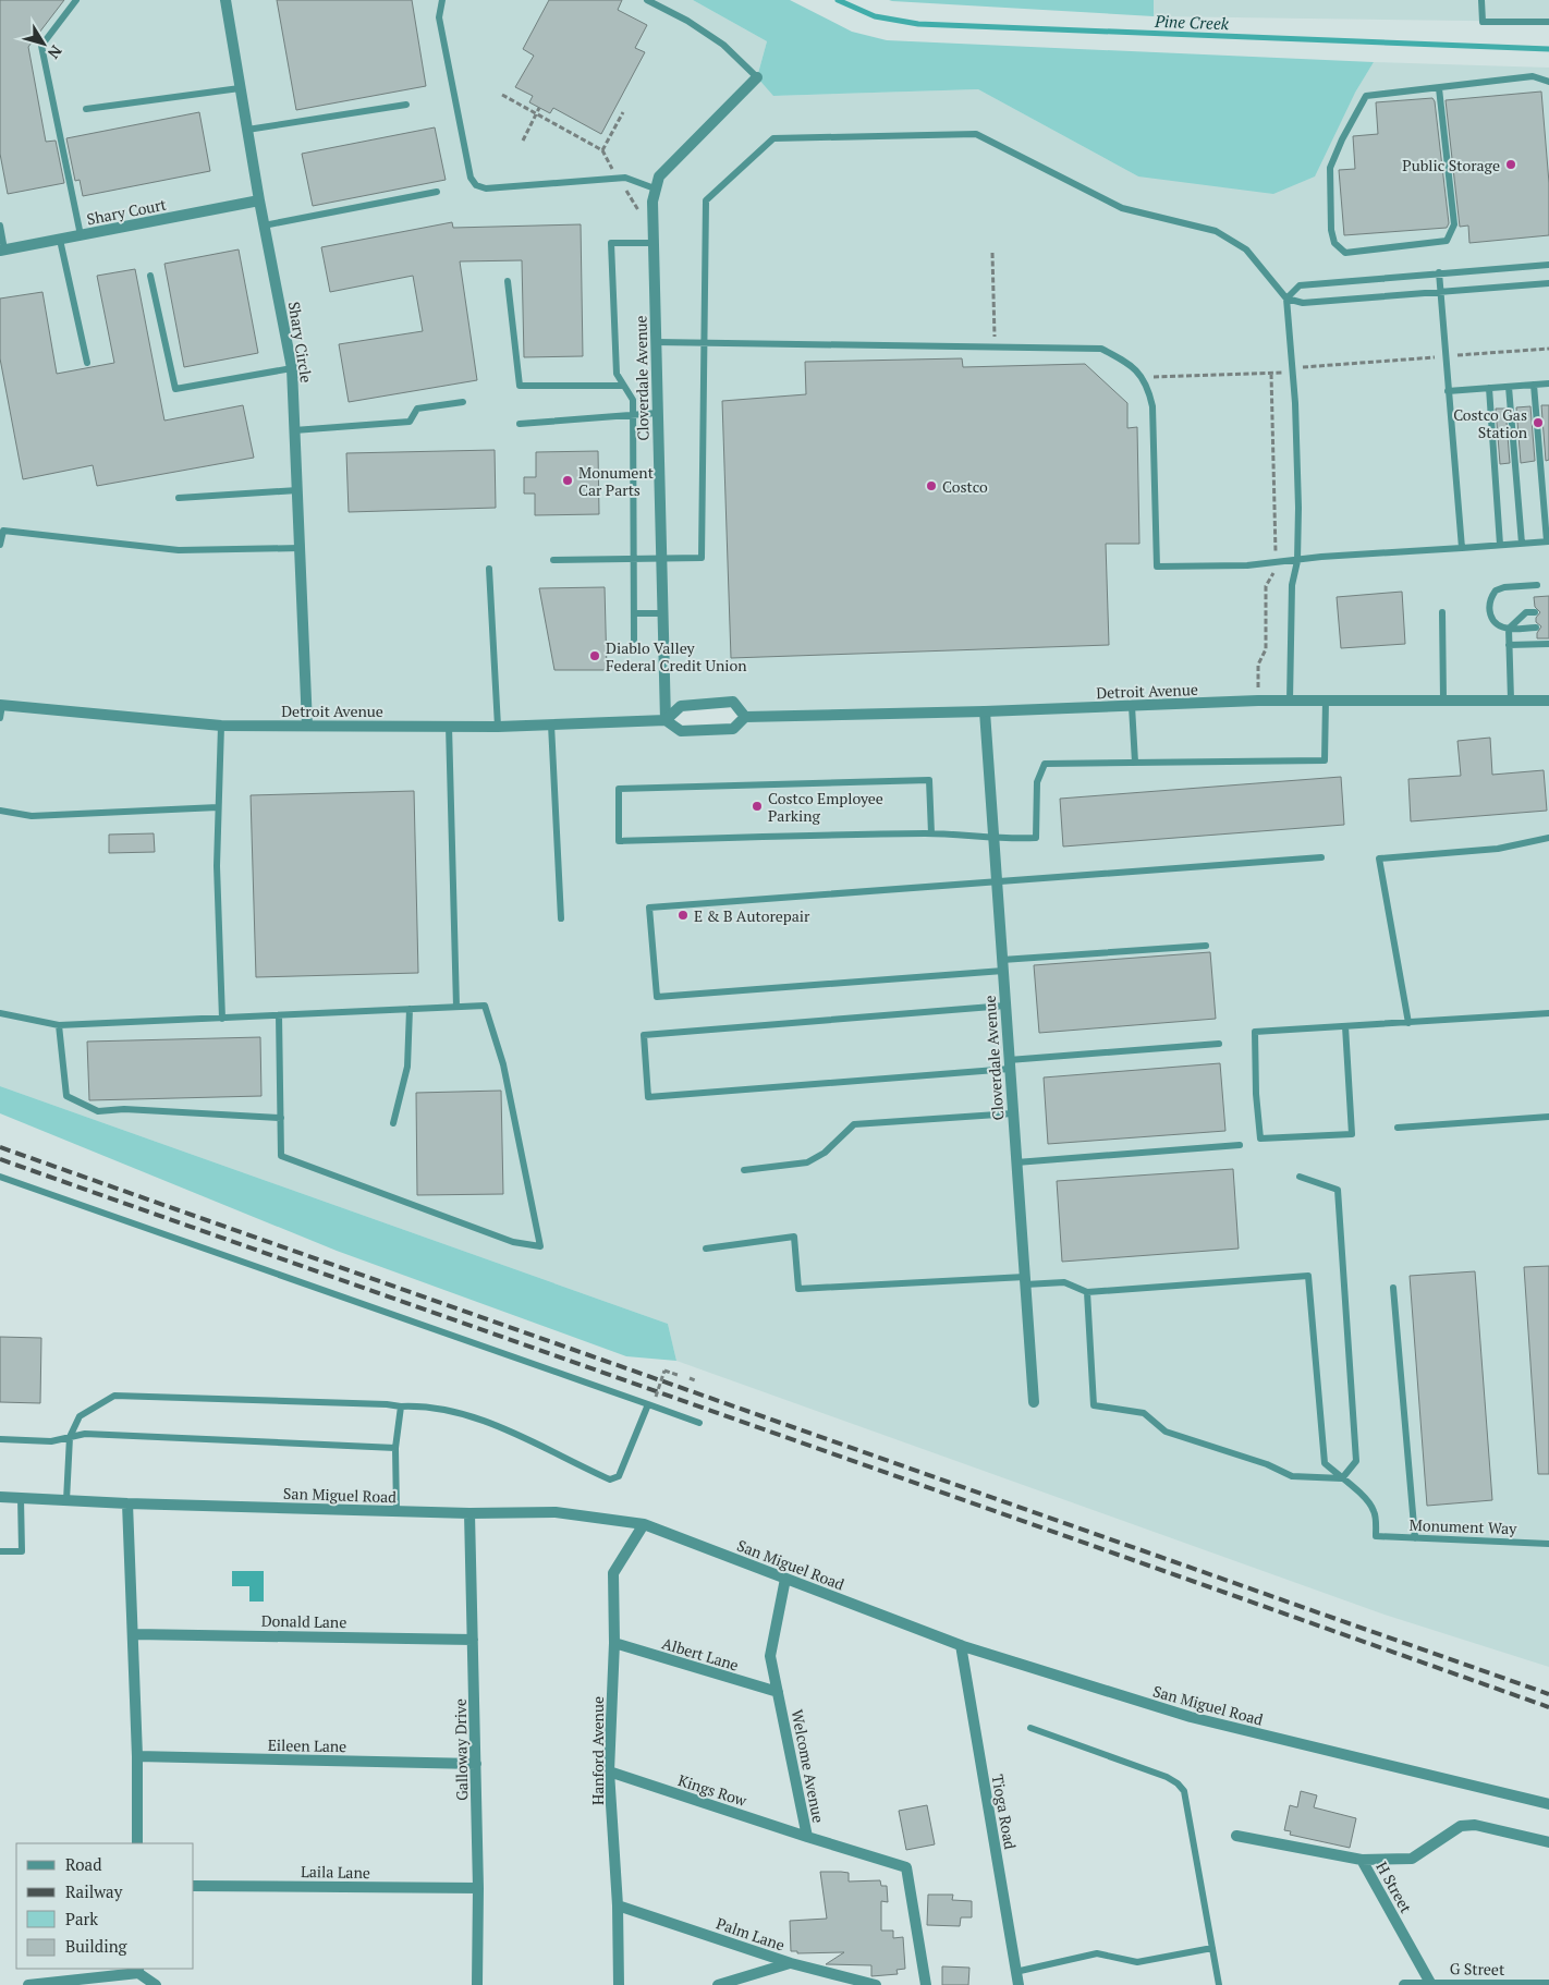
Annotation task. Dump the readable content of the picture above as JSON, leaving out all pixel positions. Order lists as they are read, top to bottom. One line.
{"streets":{"street":["Shary Court","Shary Circle","Cloverdale Avenue","Detroit Avenue","San Miguel Road","Donald Lane","Albert Lane","Eileen Lane","Galloway Drive","Hanford Avenue","Welcome Avenue","Kings Row","Tioga Road","Laila Lane","H Street","Palm Lane","G Street"],"lane":["Monument Way"]},"crossings":[["Shary Court","Shary Circle"],["Shary Circle","Detroit Avenue"],["Cloverdale Avenue","Detroit Avenue"],["San Miguel Road","Galloway Drive"],["San Miguel Road","Hanford Avenue"],["San Miguel Road","Welcome Avenue"],["San Miguel Road","Tioga Road"],["Donald Lane","Galloway Drive"],["Albert Lane","Hanford Avenue"],["Albert Lane","Welcome Avenue"],["Eileen Lane","Galloway Drive"],["Galloway Drive","Laila Lane"],["Hanford Avenue","Kings Row"],["Hanford Avenue","Palm Lane"],["Welcome Avenue","Kings Row"],["H Street","G Street"]],"water":["Pine Creek"],"places":["Public Storage","Costco Gas Station","Monument Car Parts","Costco","Diablo Valley Federal Credit Union","Costco Employee Parking","E & B Autorepair"],"legend":["Road","Railway","Park","Building"],"north":"bottom right"}
